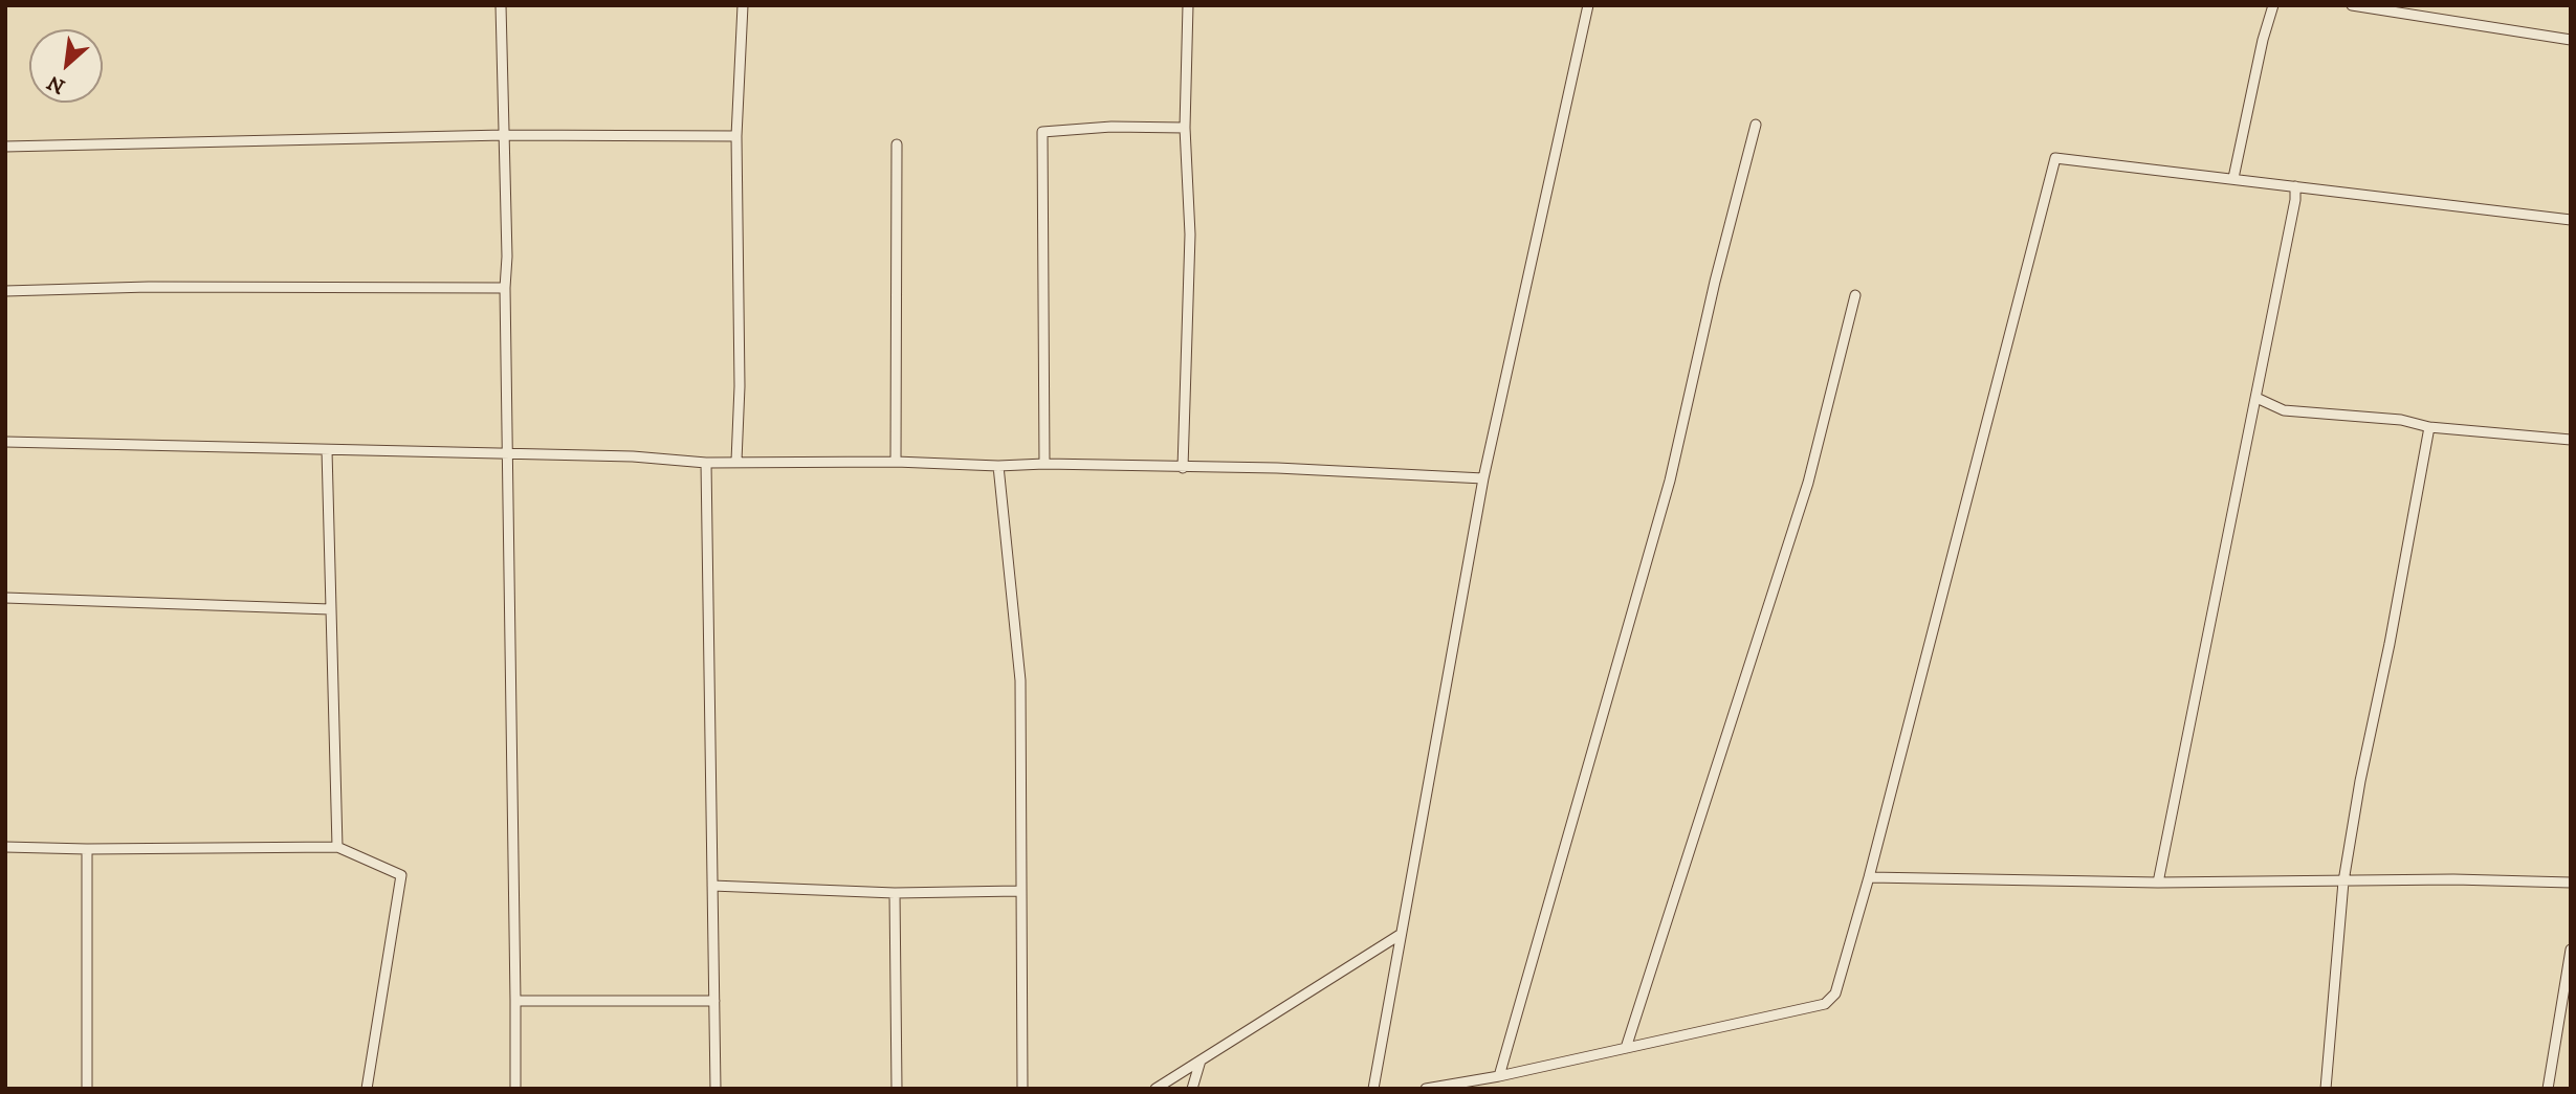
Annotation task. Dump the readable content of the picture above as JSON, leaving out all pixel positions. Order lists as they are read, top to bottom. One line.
{"north":"bottom left"}
